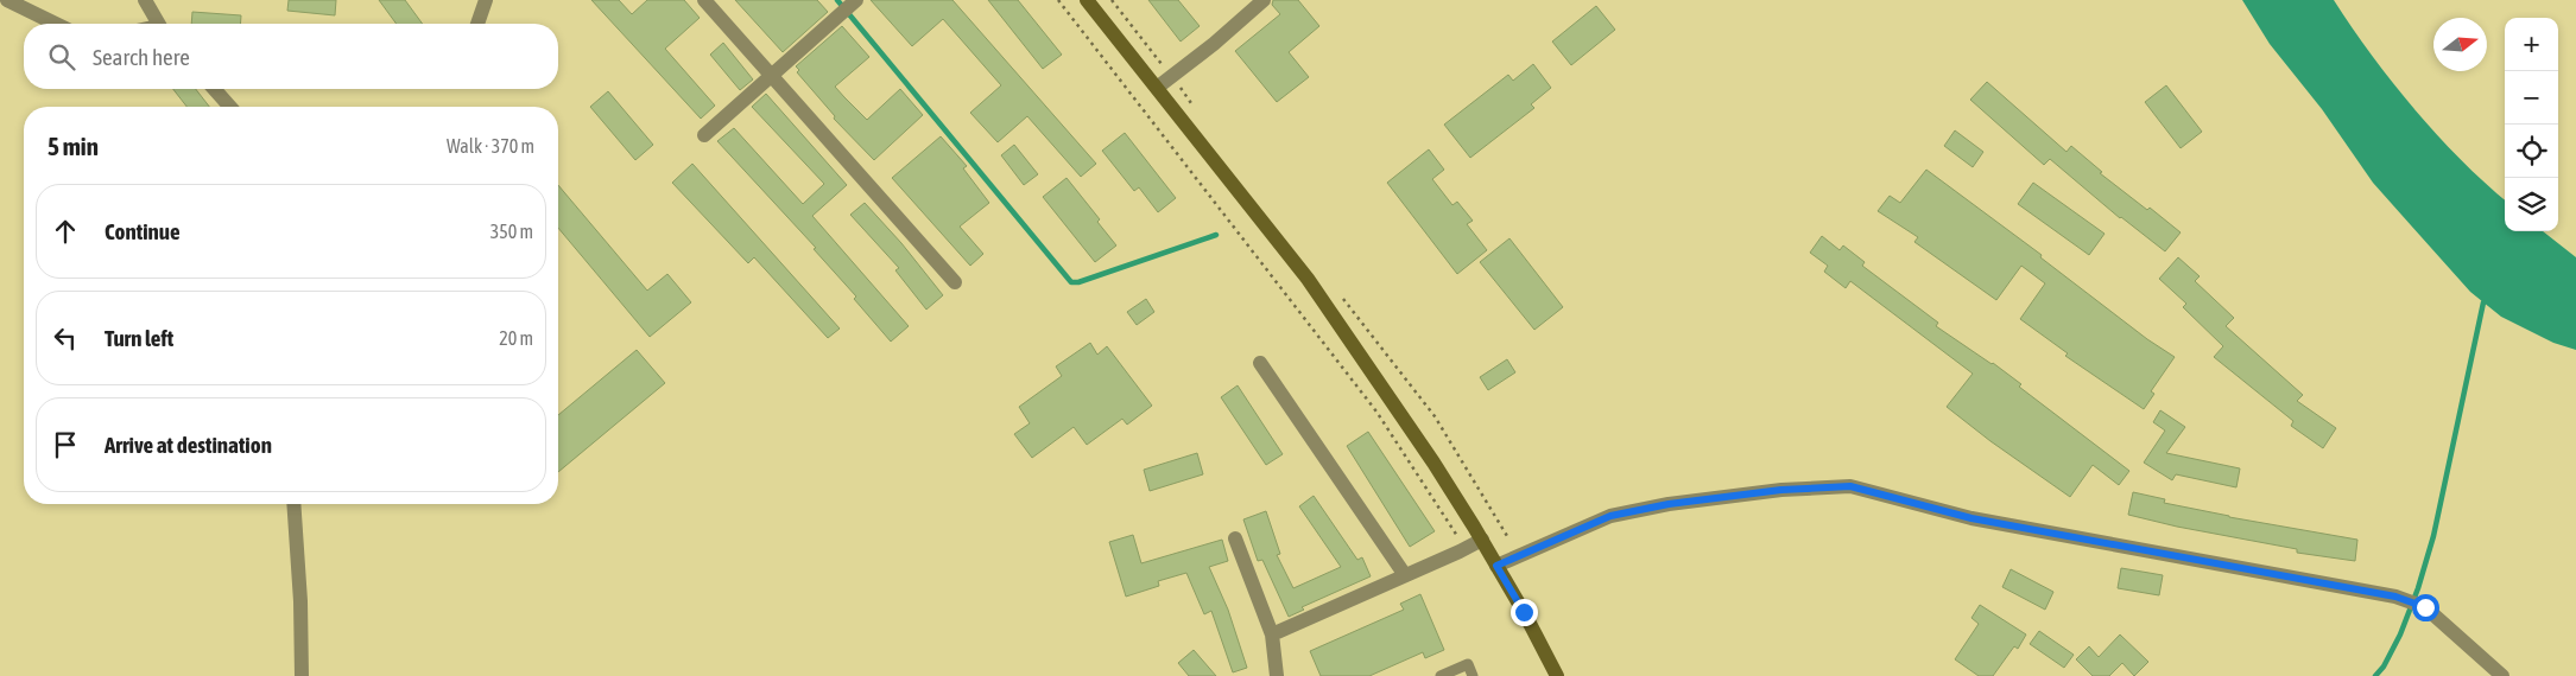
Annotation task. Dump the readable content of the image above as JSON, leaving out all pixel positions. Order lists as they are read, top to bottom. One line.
{"north":"right","page":{"map_buttons":["+","−"],"search":"Search here","heading":["5 min","Walk · 370 m"],"list":[["Continue","350 m"],["Turn left","20 m"],"Arrive at destination"]}}
